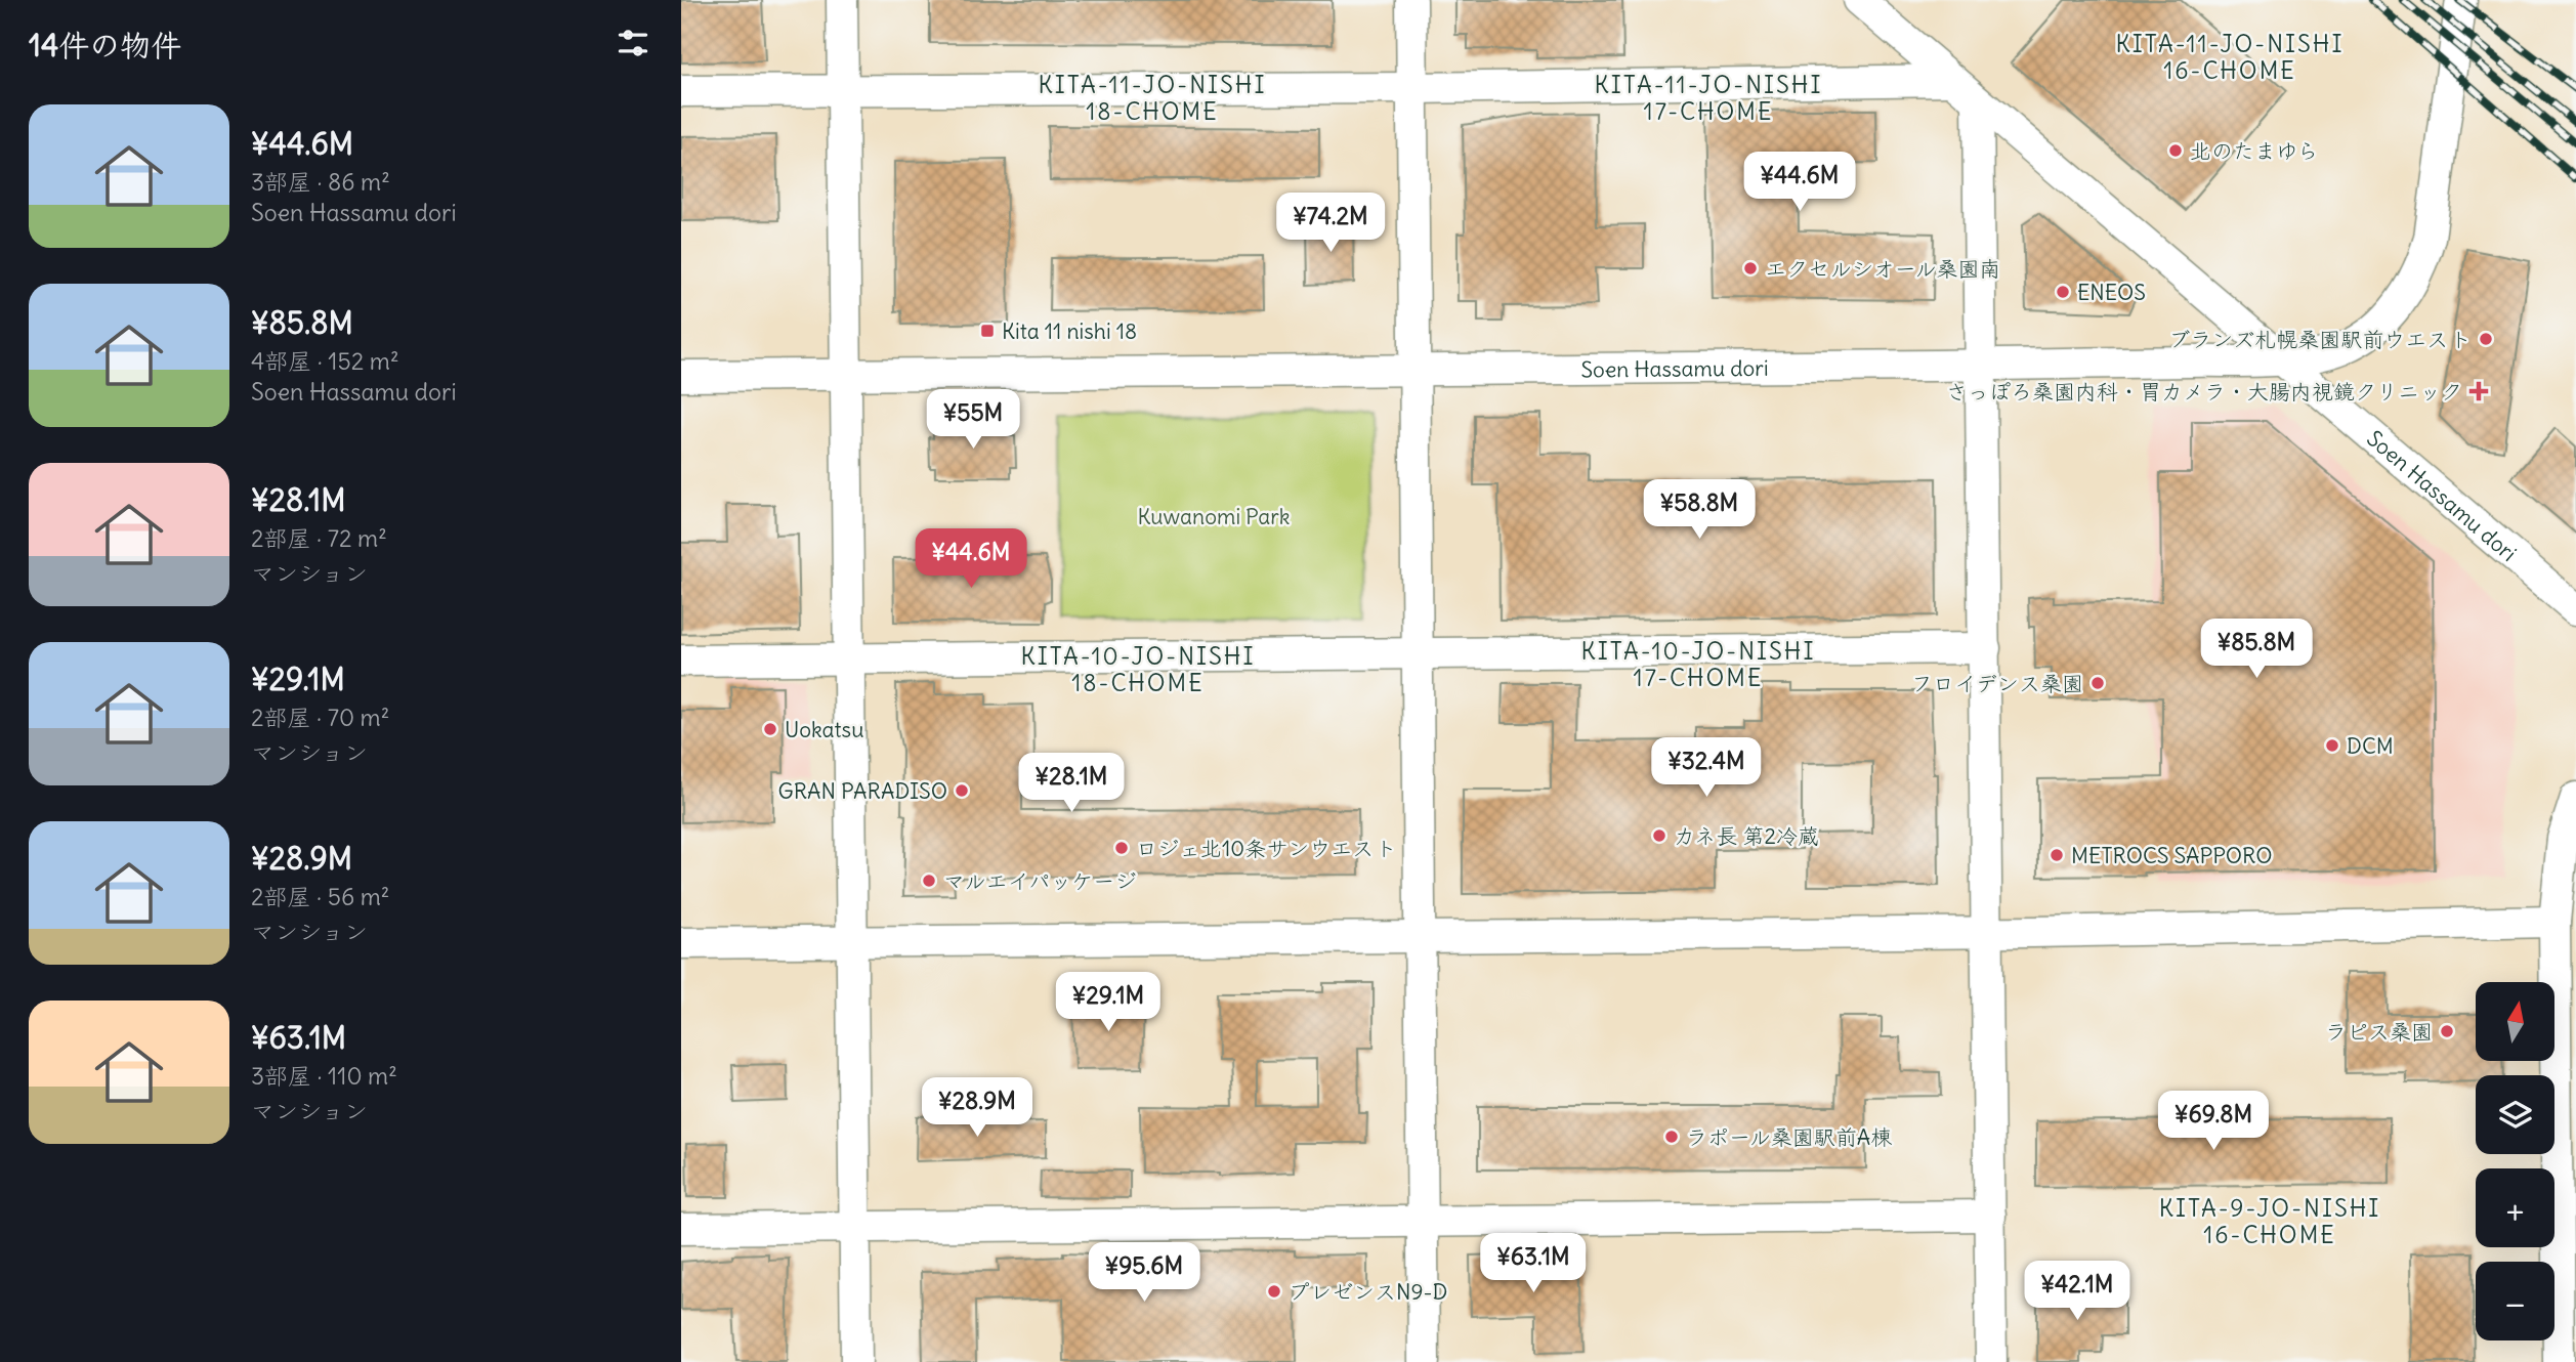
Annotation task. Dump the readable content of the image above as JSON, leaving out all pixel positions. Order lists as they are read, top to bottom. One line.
{"streets":{"street":["Soen Hassamu dori"]},"districts":["KITA-11-JO-NISHI 16-CHOME","KITA-11-JO-NISHI 18-CHOME","KITA-11-JO-NISHI 17-CHOME","KITA-10-JO-NISHI 17-CHOME","KITA-10-JO-NISHI 18-CHOME","KITA-9-JO-NISHI 16-CHOME"],"parks":["Kuwanomi Park"],"places":{"other":["北のたまゆら","エクセルシオール桑園南","ENEOS","ブランズ札幌桑園駅前ウエスト","フロイデンス桑園","Uokatsu","DCM","GRAN PARADISO","カネ長 第2冷蔵","ロジェ北10条サンウエスト","METROCS SAPPORO","マルエイパッケージ","ラピス桑園","ラポール桑園駅前A棟","プレゼンスN9-D"],"transit":["Kita 11 nishi 18"],"health":["さっぽろ桑園内科・胃カメラ・大腸内視鏡クリニック"]},"north":"top","page":{"heading":"14件の物件","list":[{"name":"¥44.6M","note":"3部屋 · 86 m² · Soen Hassamu dori"},{"name":"¥85.8M","note":"4部屋 · 152 m² · Soen Hassamu dori"},{"name":"¥28.1M","note":"2部屋 · 72 m² · マンション"},{"name":"¥29.1M","note":"2部屋 · 70 m² · マンション"},{"name":"¥28.9M","note":"2部屋 · 56 m² · マンション"},{"name":"¥63.1M","note":"3部屋 · 110 m² · マンション"}],"price":["¥44.6M","¥74.2M","¥55M","¥58.8M","¥44.6M","¥85.8M","¥32.4M","¥28.1M","¥29.1M","¥28.9M","¥69.8M","¥63.1M","¥95.6M","¥42.1M"],"map_buttons":["+","−"]}}
